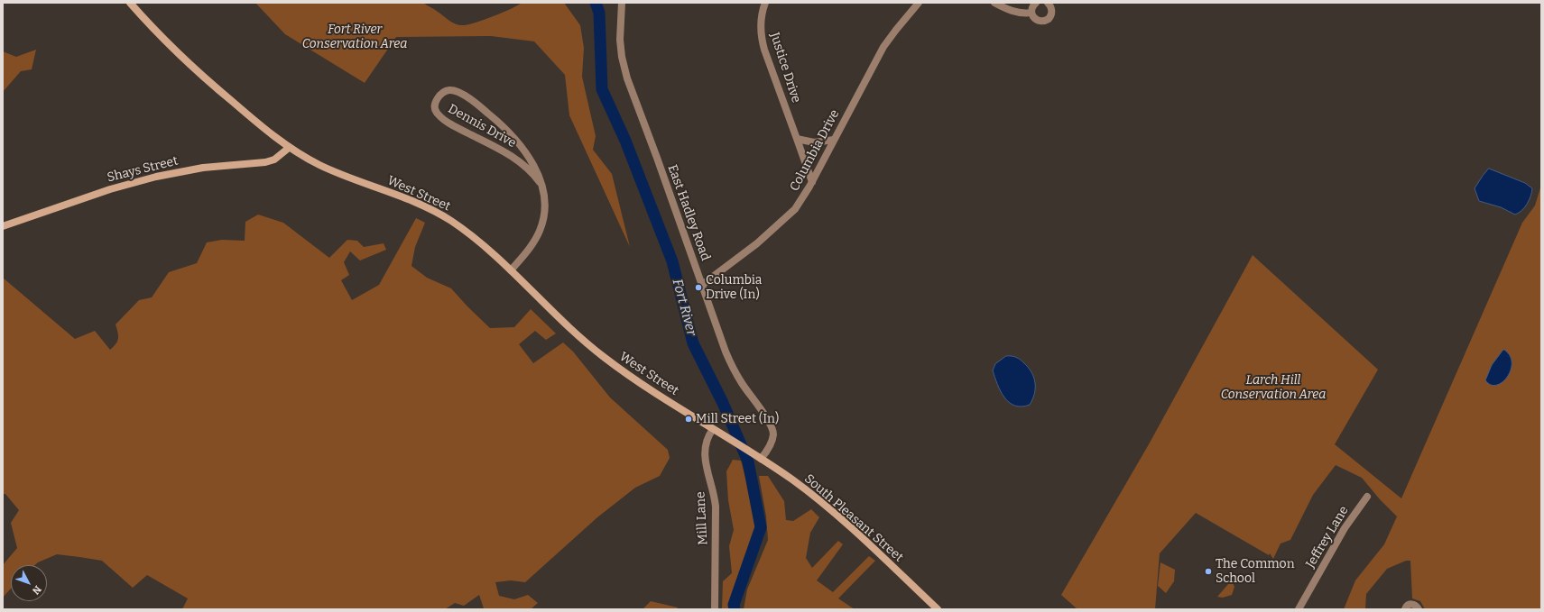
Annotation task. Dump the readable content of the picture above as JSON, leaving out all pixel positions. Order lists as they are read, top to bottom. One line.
{"streets":{"main road":["Shays Street","West Street","South Pleasant Street"],"street":["Justice Drive","Dennis Drive","Columbia Drive","East Hadley Road","Mill Lane","Jeffrey Lane"]},"crossings":[["Justice Drive","Columbia Drive"],["Dennis Drive","West Street"],["Columbia Drive","East Hadley Road"],["Shays Street","West Street"],["West Street","Mill Lane"],["West Street","South Pleasant Street"],["East Hadley Road","South Pleasant Street"],["Mill Lane","South Pleasant Street"]],"water":["Fort River"],"parks":["Fort River Conservation Area","Larch Hill Conservation Area"],"places":["Columbia Drive (In)","Mill Street (In)","The Common School"],"north":"bottom right"}
